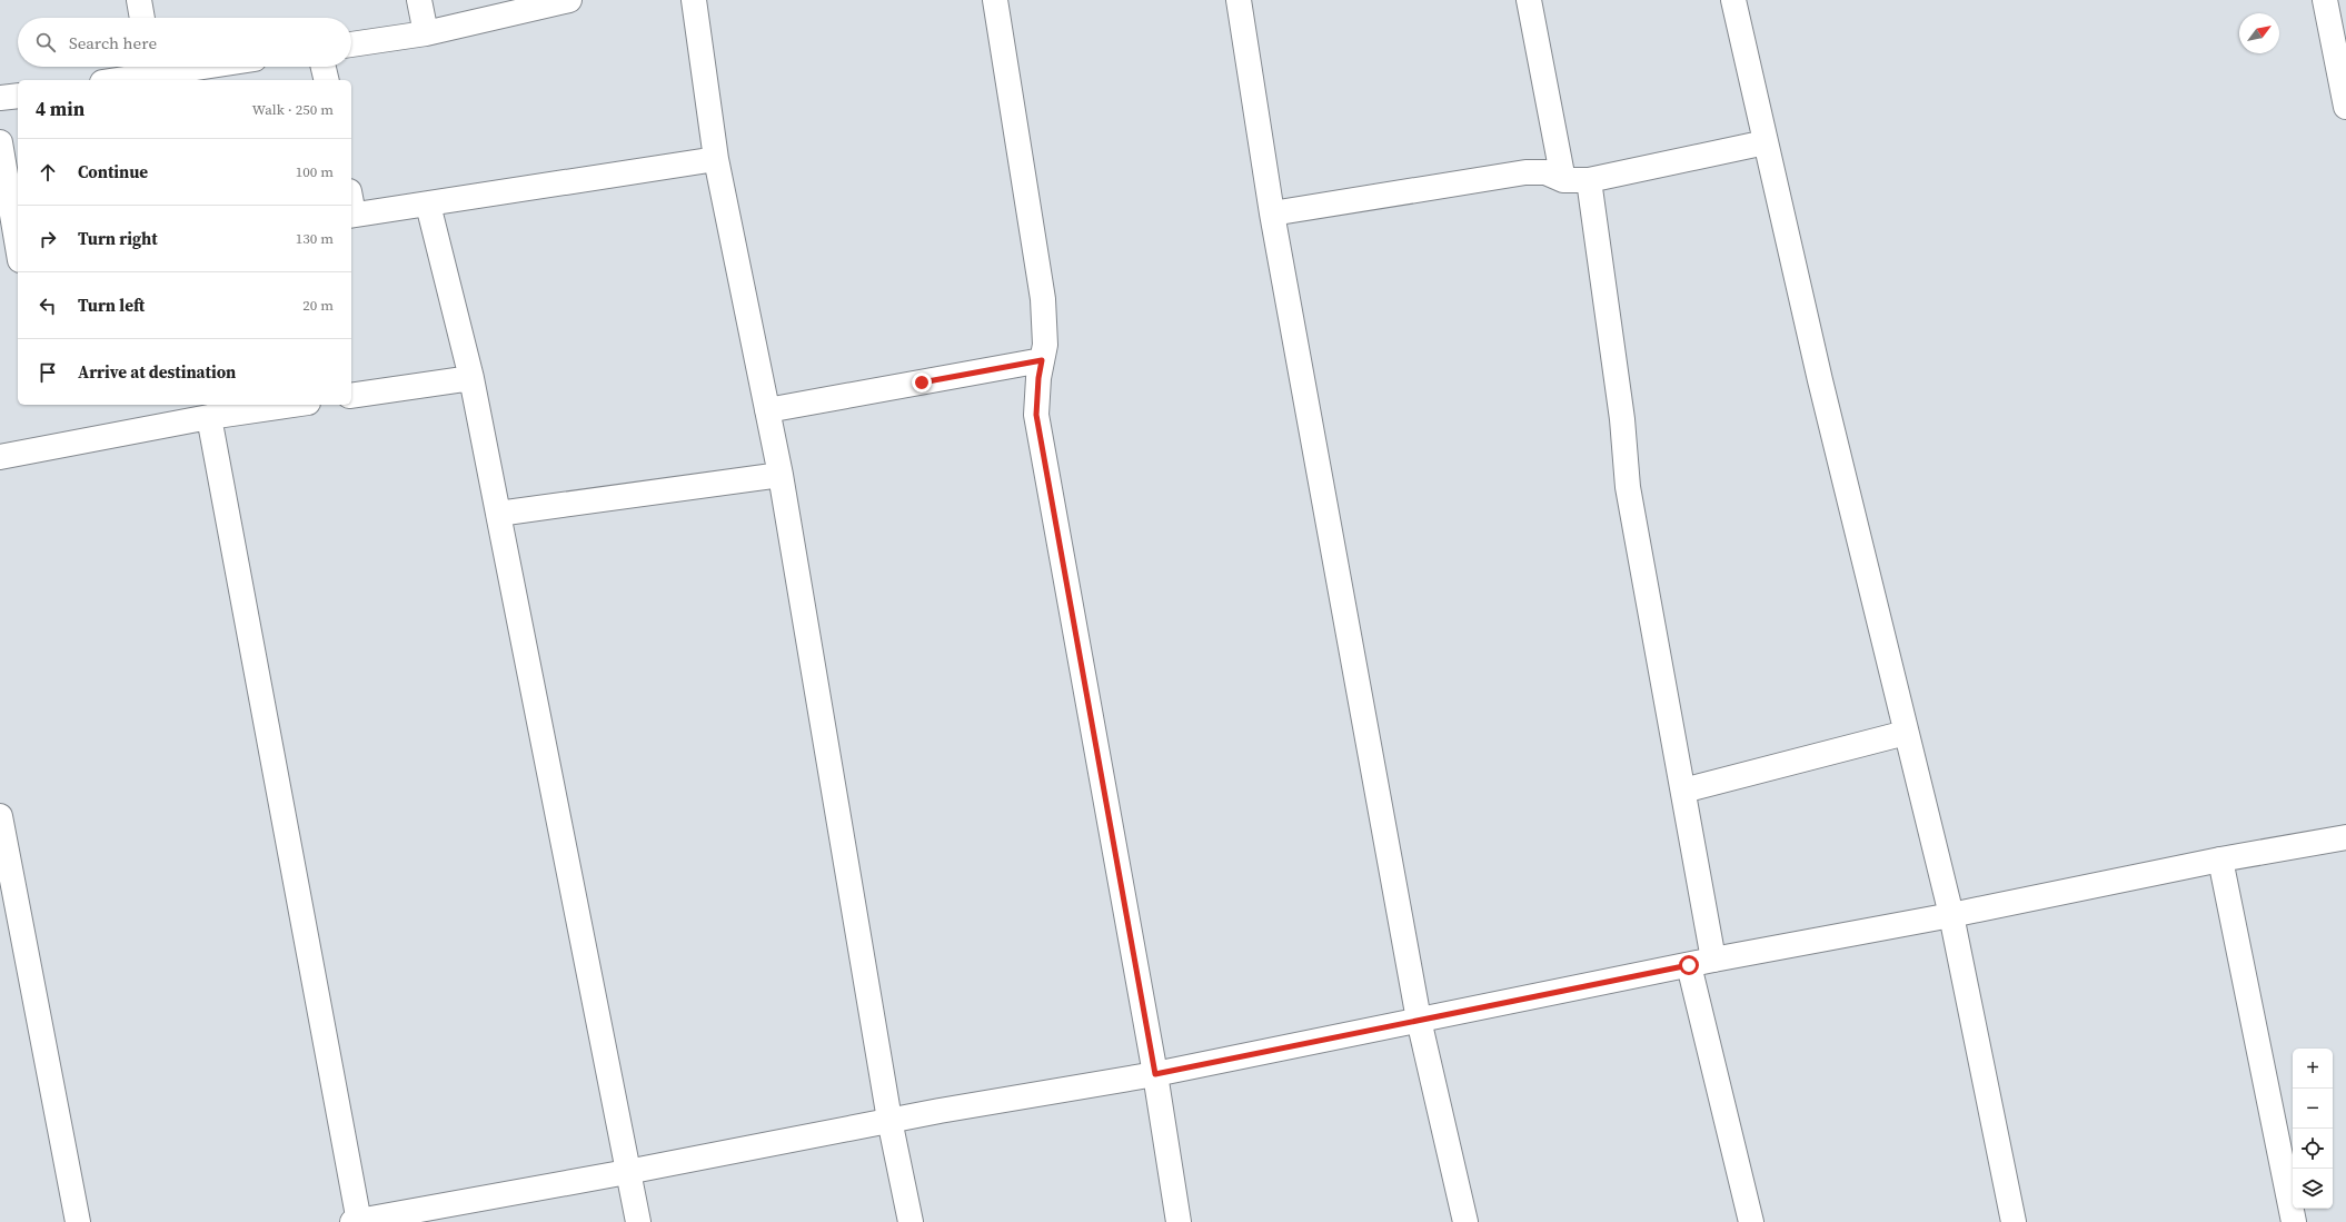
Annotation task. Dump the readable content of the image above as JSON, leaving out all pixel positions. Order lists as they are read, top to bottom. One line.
{"north":"top right","page":{"search":"Search here","heading":["4 min","Walk · 250 m"],"list":[["Continue","100 m"],["Turn right","130 m"],["Turn left","20 m"],"Arrive at destination"],"map_buttons":["+","−"]}}
